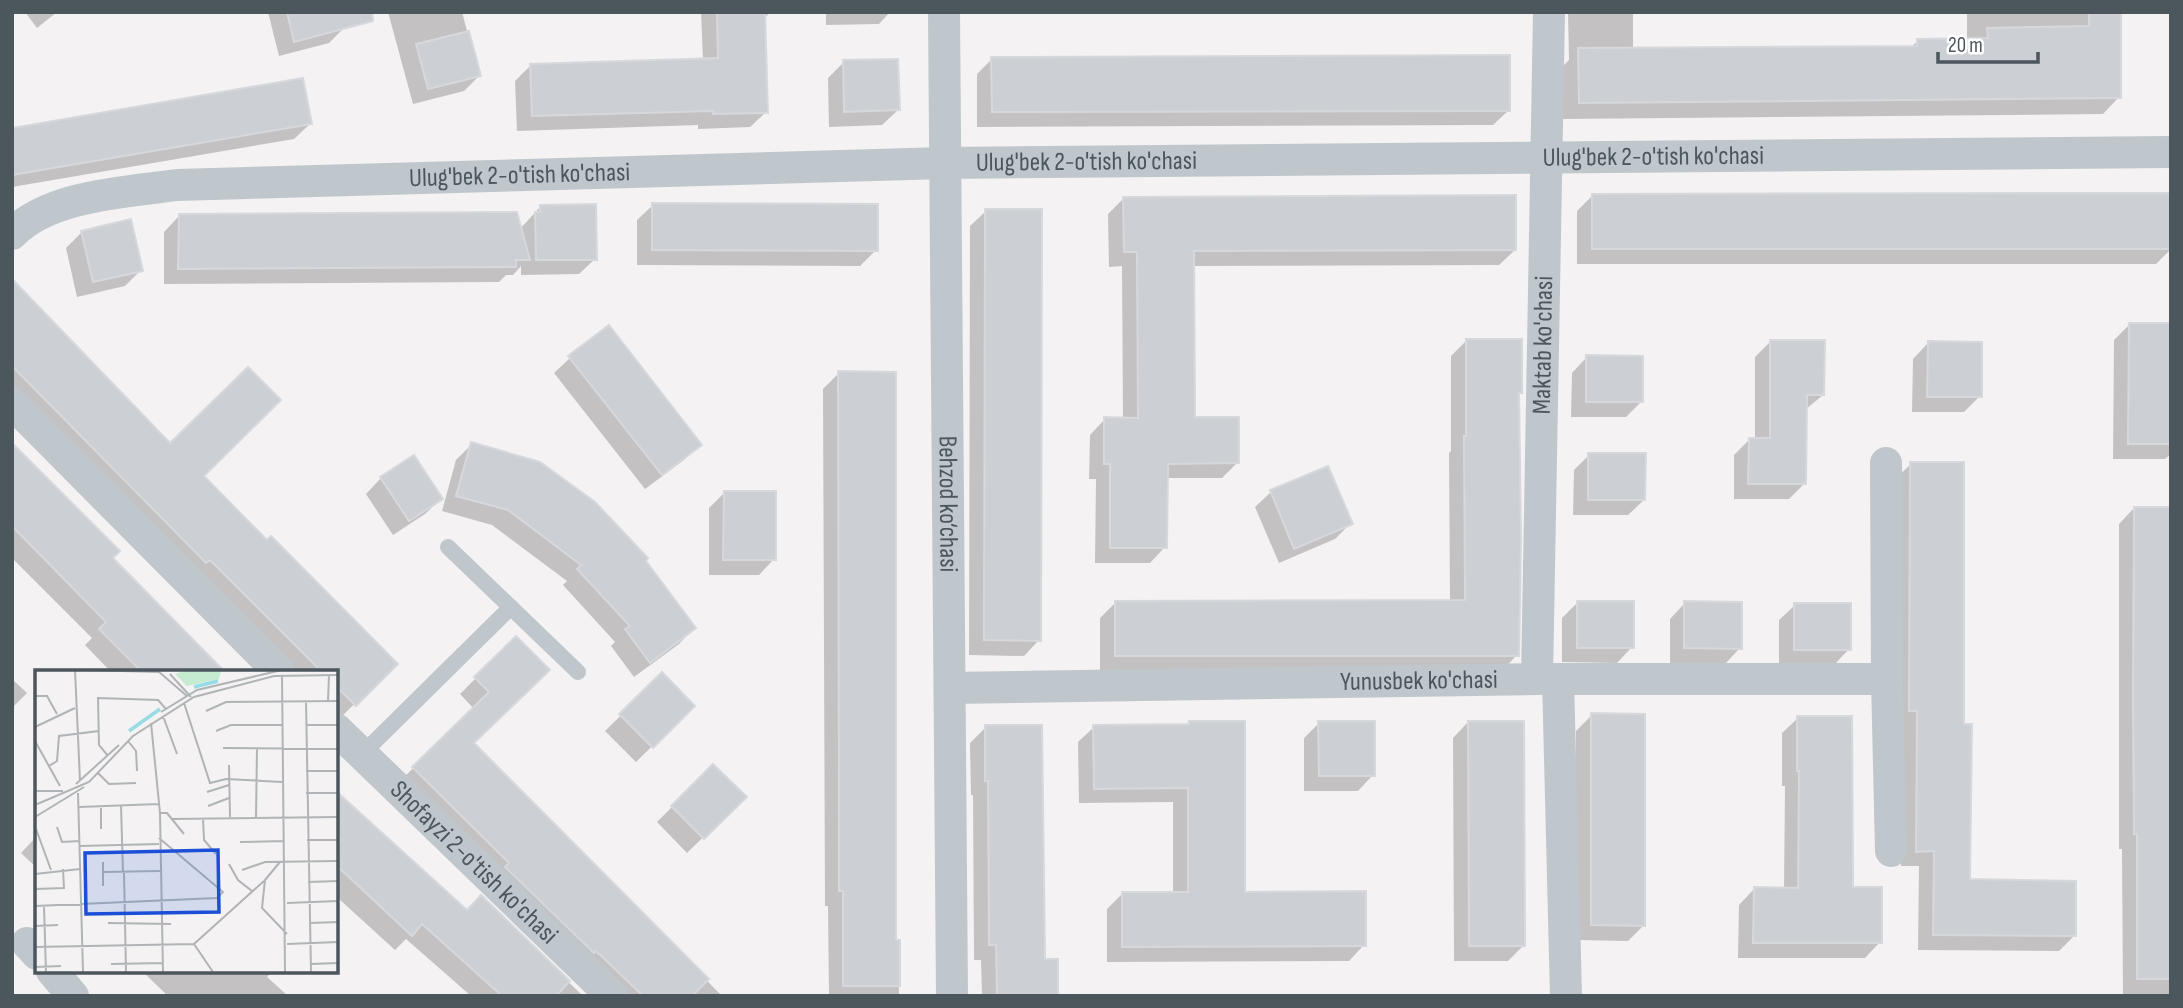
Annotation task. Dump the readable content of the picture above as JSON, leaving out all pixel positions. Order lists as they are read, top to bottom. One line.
{"streets":{"street":["Ulug'bek 2-o'tish ko'chasi","Maktab ko'chasi","Behzod ko‘chasi","Yunusbek ko'chasi","Shofayzi 2-o'tish ko'chasi"]},"crossings":[["Ulug'bek 2-o'tish ko'chasi","Maktab ko'chasi"],["Ulug'bek 2-o'tish ko'chasi","Behzod ko‘chasi"],["Maktab ko'chasi","Yunusbek ko'chasi"],["Behzod ko‘chasi","Yunusbek ko'chasi"]],"scale_bar":"20 m"}
